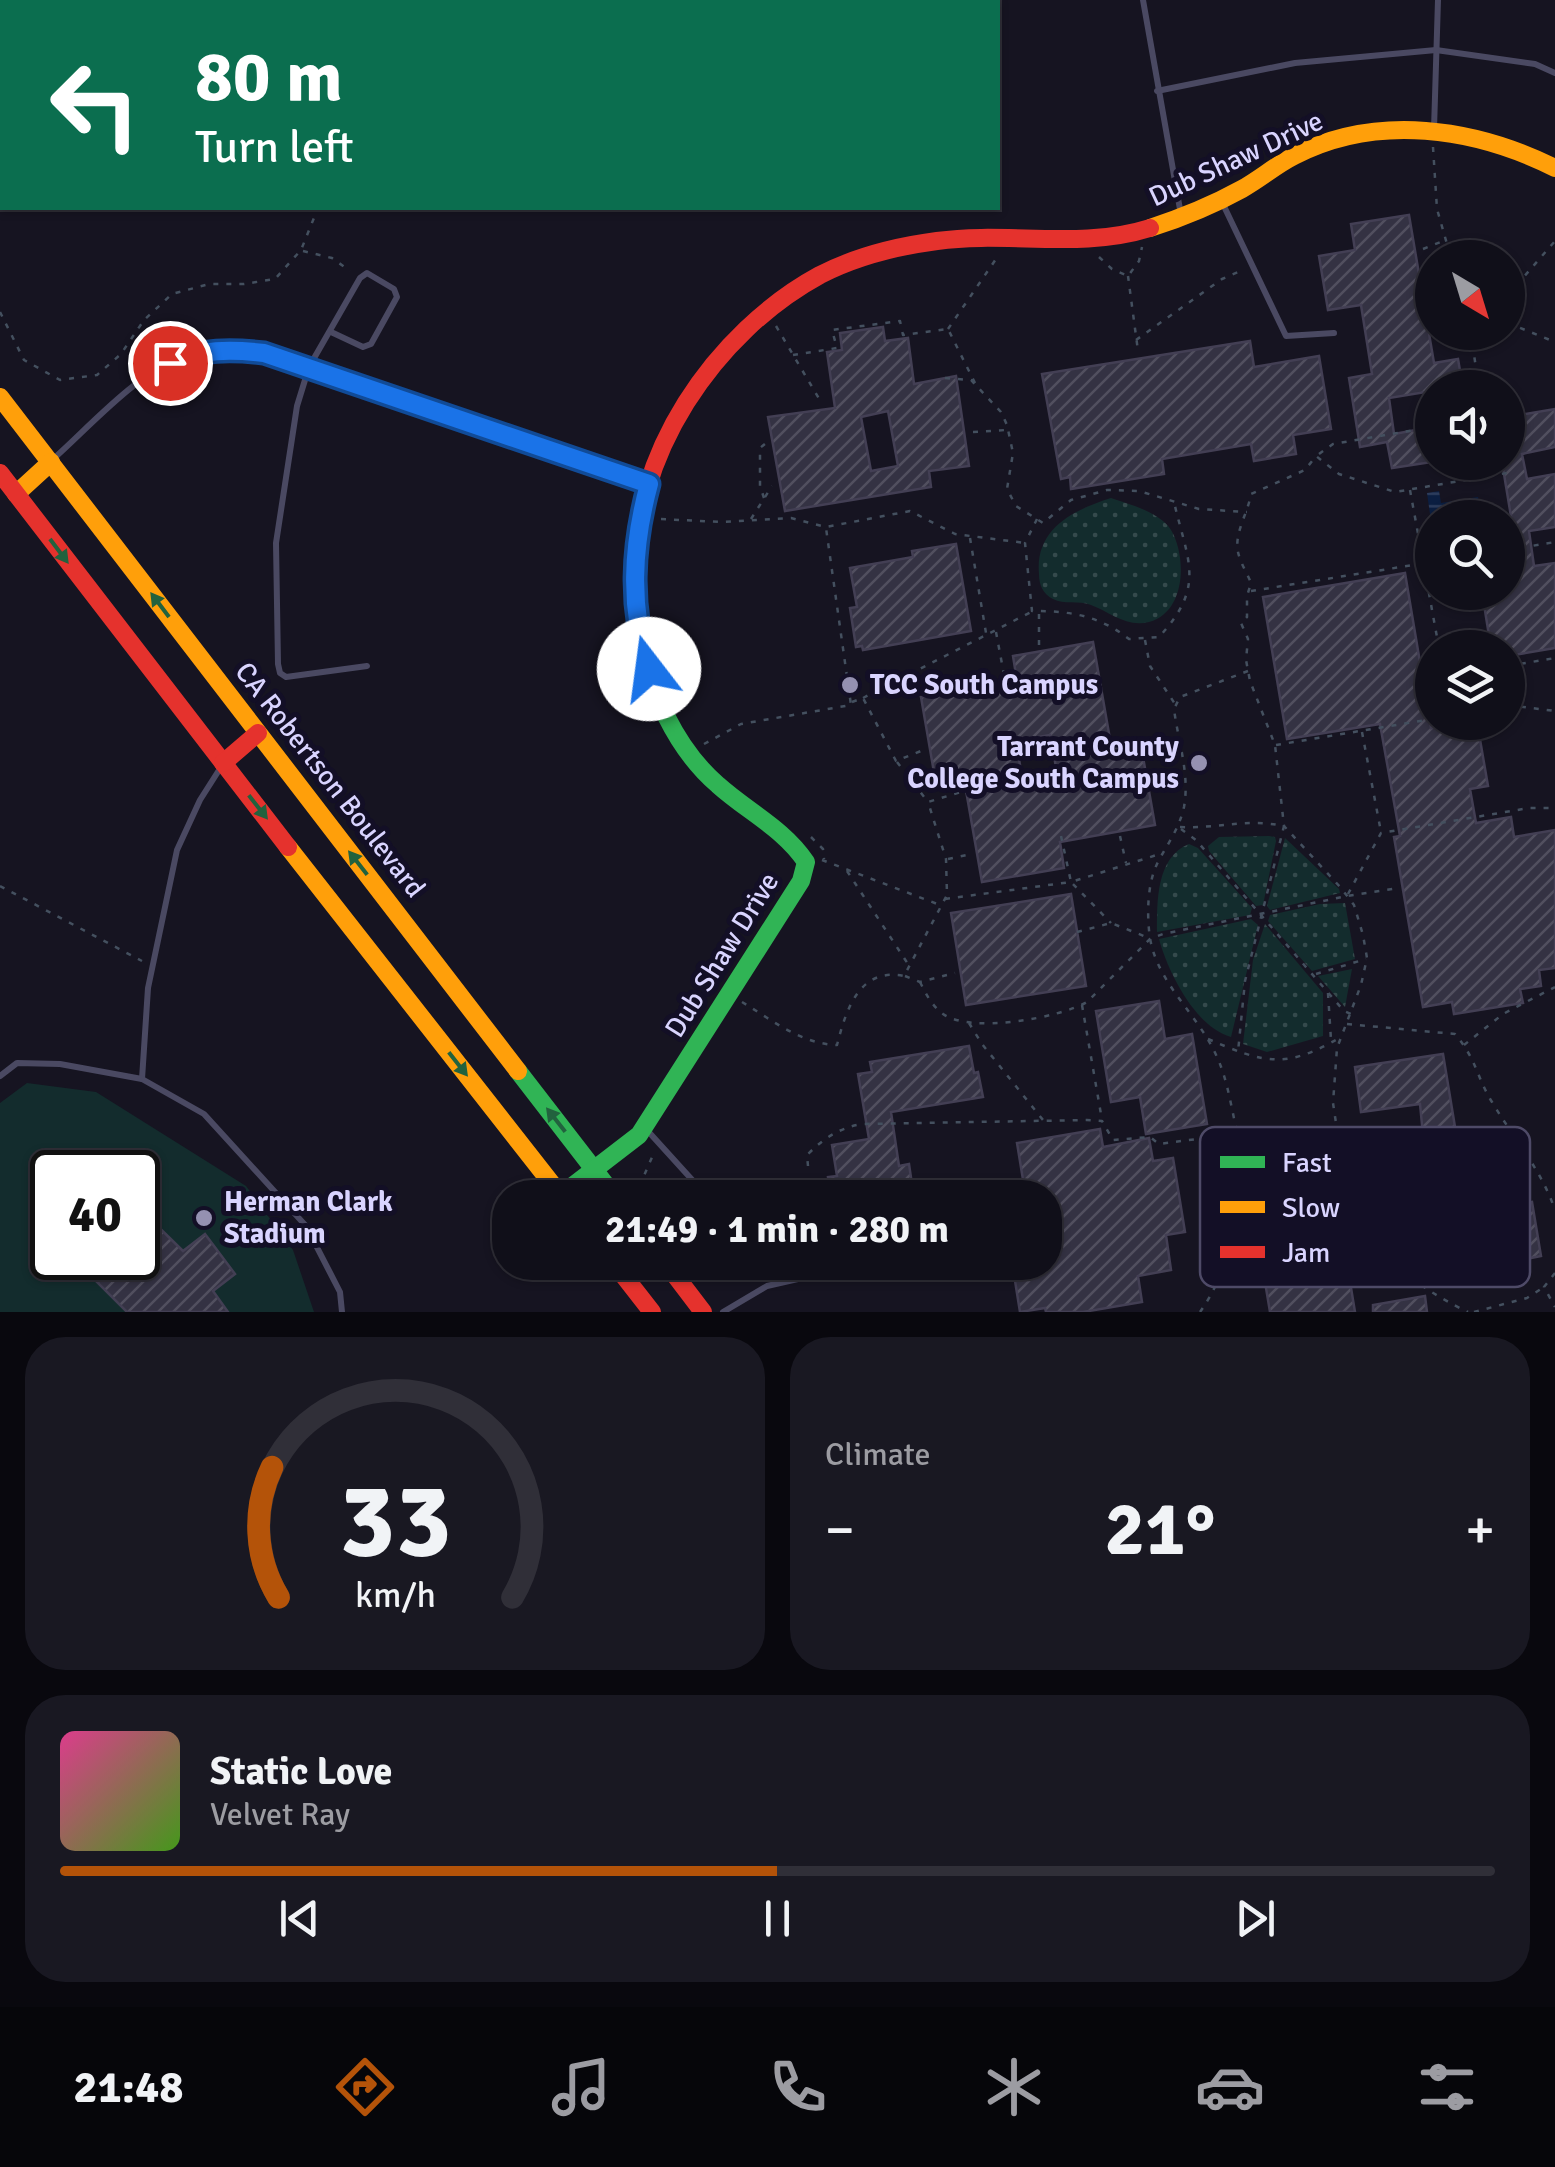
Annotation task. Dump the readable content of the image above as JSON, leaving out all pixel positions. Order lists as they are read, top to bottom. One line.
{"streets":{"street":["Dub Shaw Drive","CA Robertson Boulevard"]},"crossings":[["Dub Shaw Drive","CA Robertson Boulevard"]],"places":["TCC South Campus","Tarrant County College South Campus","Herman Clark Stadium"],"legend":["Fast","Slow","Jam"],"north":"bottom right","page":{"turn":["80 m","Turn left"],"limit":"40","trip":"21:49 · 1 min · 280 m","tile":"Climate","heat":["−","21°","+"],"song":["Static Love","Velvet Ray"],"tabs":"21:48","gauge":["33","km/h"]}}
